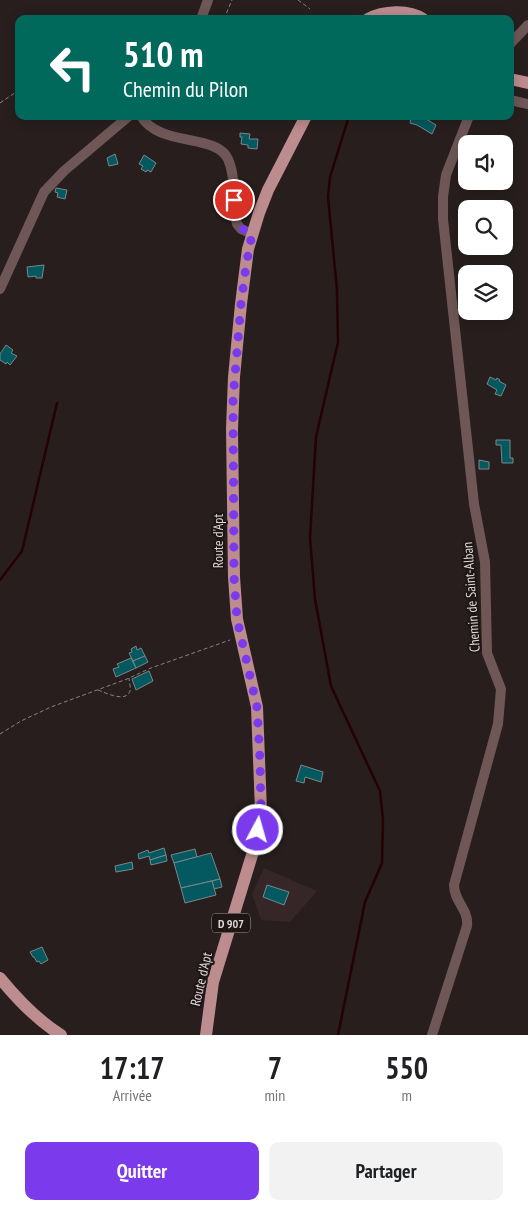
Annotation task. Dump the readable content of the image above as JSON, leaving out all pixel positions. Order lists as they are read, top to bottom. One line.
{"streets":{"main road":["Route d'Apt","D 907"],"street":["Chemin de Saint-Alban"]},"page":{"turn":["510 m","Chemin du Pilon"],"eta":["17:17","Arrivée","7","min","550","m"],"buttons":["Quitter","Partager"]}}
